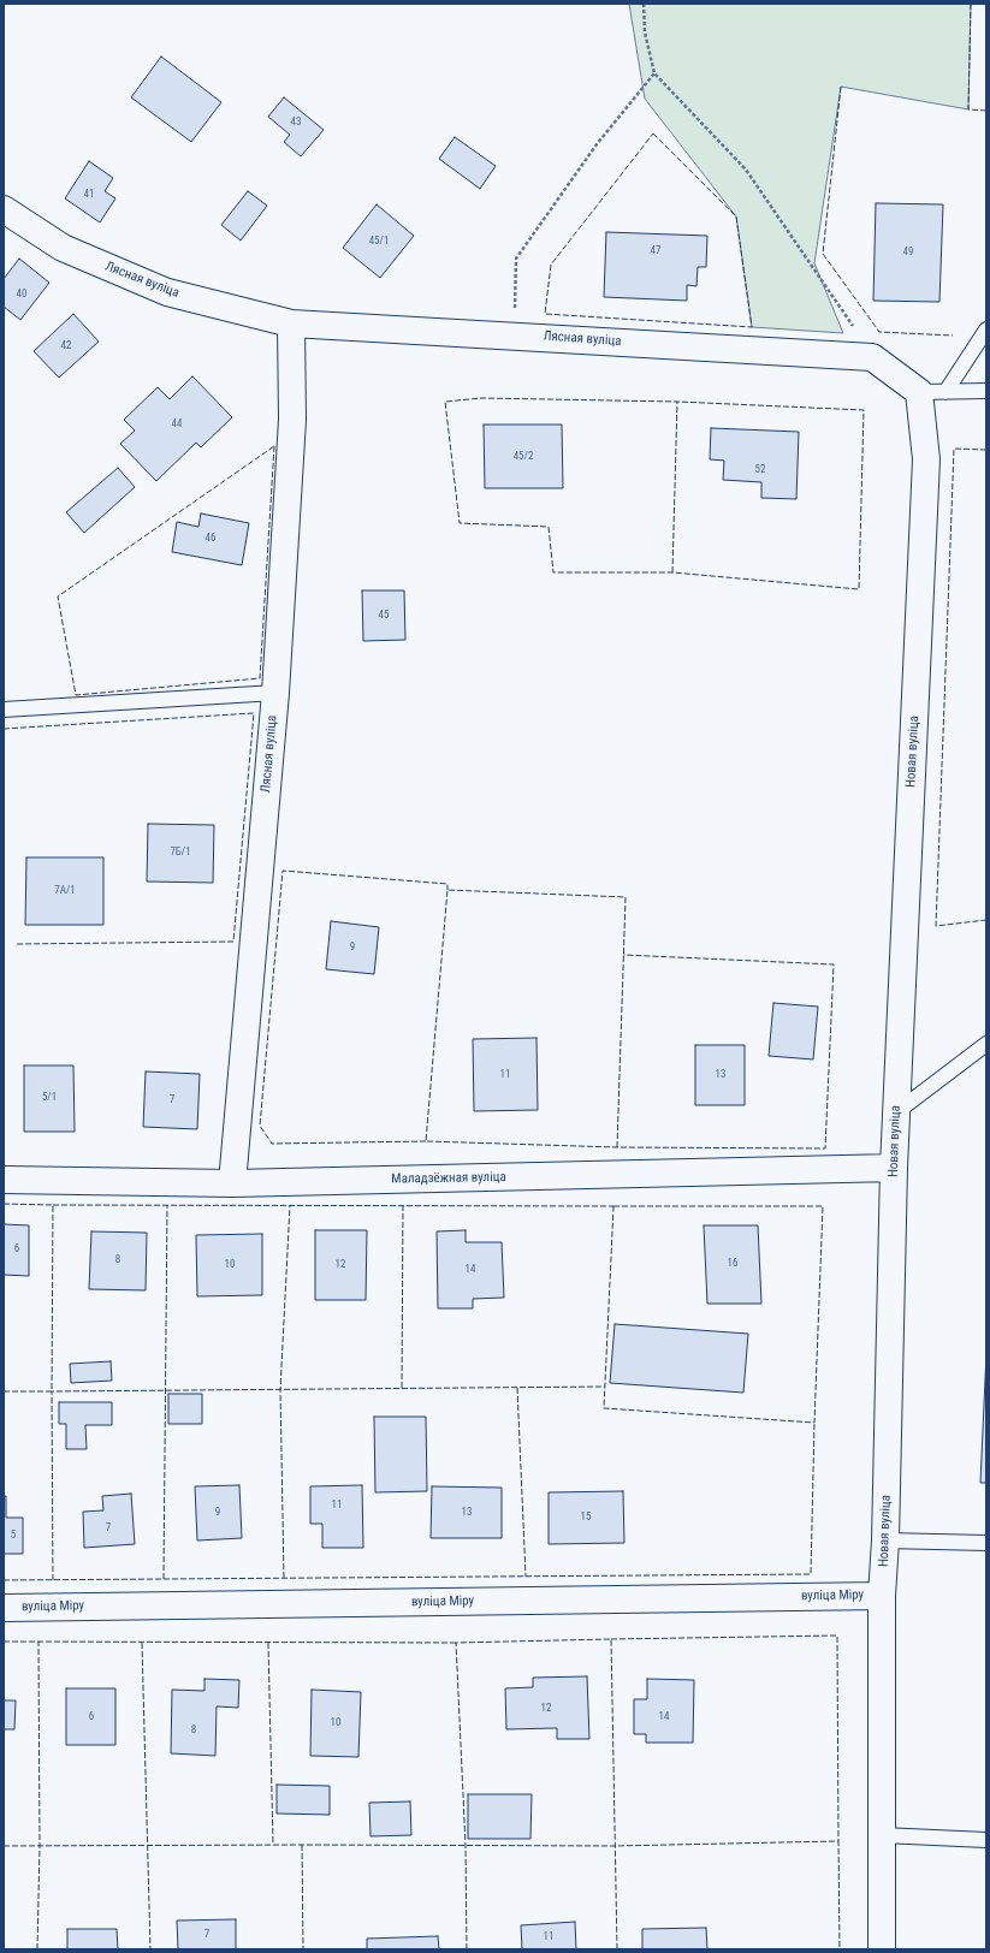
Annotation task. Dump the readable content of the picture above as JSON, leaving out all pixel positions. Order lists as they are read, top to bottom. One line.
{"streets":{"street":["Лясная вуліца","Новая вуліца","Маладзёжная вуліца","вуліца Міру"]},"crossings":[["Лясная вуліца","Маладзёжная вуліца"],["Новая вуліца","Маладзёжная вуліца"],["Новая вуліца","вуліца Міру"]],"house_numbers":["43","41","45/1","47","49","40","42","44","45/2","52","46","45","7Б/1","7A/1","9","11","13","5/1","7","6","8","16","10","12","14","11","9","13","15","7","5","12","6","14","10","8","7","11"]}
